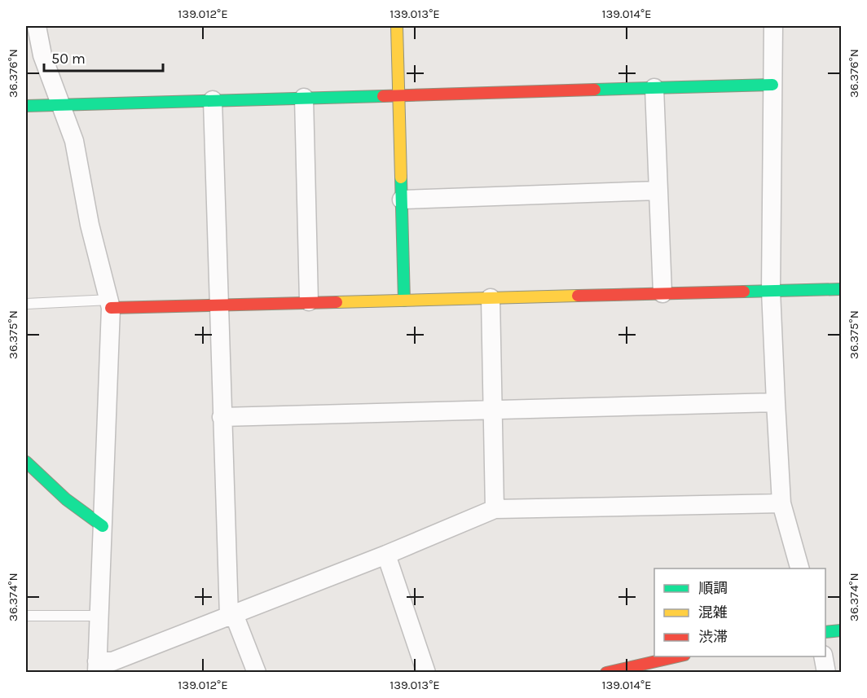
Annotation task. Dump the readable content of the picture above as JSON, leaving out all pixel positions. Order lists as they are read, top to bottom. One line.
{"legend":["順調","混雑","渋滞"],"scale_bar":"50 m","coordinates":["139.012°E","139.013°E","139.014°E","36.376°N","36.375°N","36.374°N"]}
